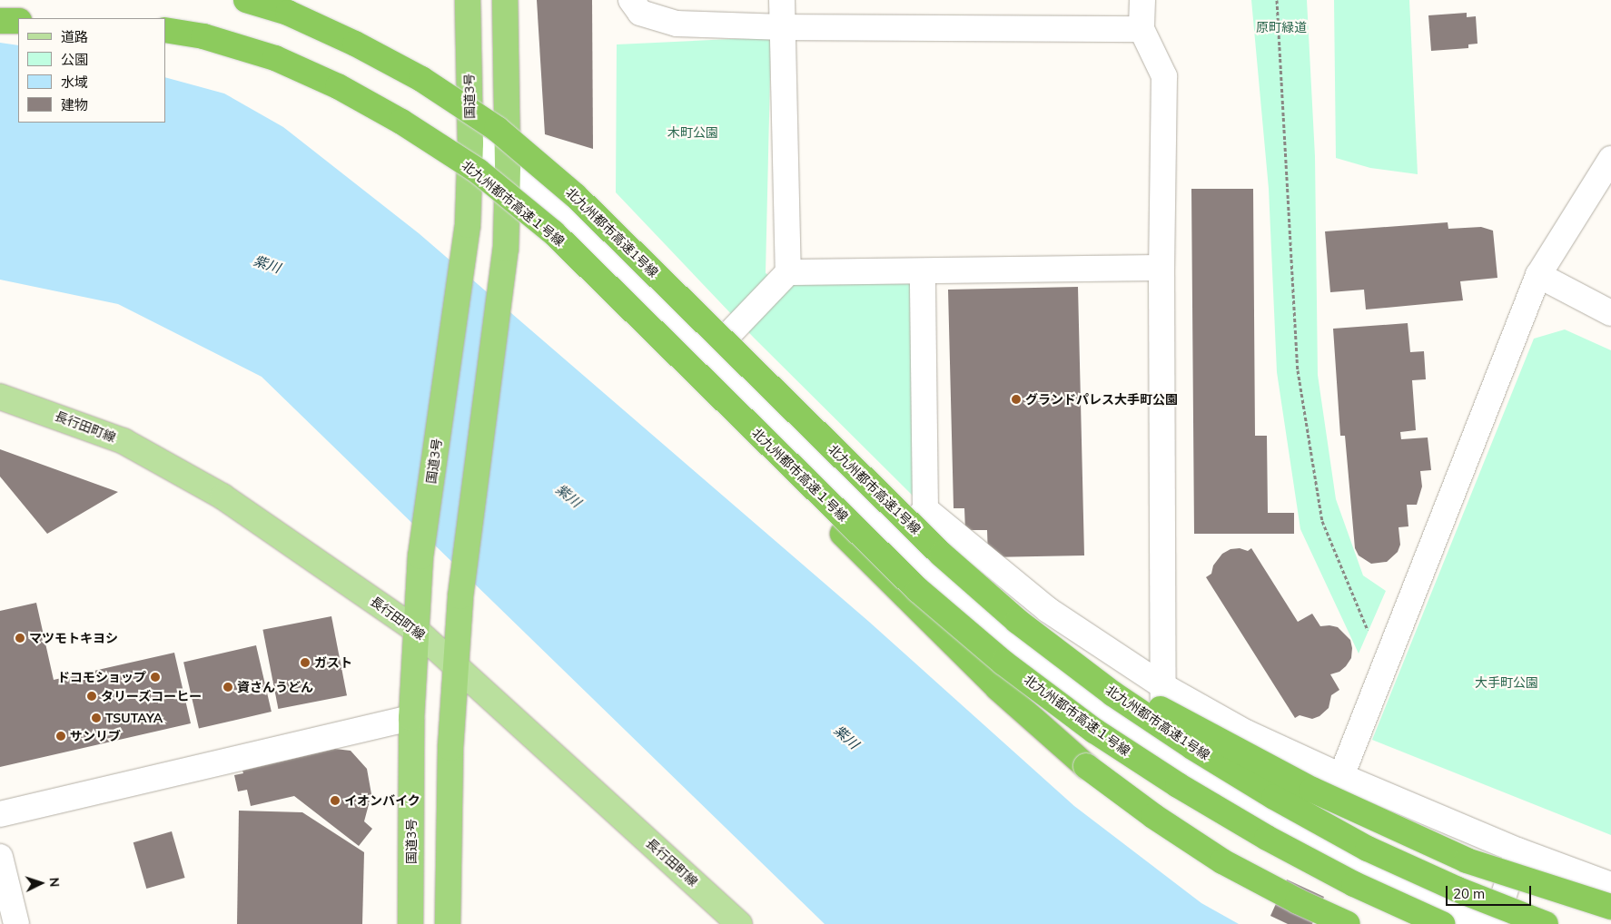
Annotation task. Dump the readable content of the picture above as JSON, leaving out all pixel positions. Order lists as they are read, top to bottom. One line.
{"streets":{"highway":["国道3号","北九州都市高速１号線","北九州都市高速1号線"],"main road":["長行田町線"]},"crossings":[["国道3号","長行田町線"]],"water":["紫川"],"parks":["原町緑道","木町公園","大手町公園"],"places":["グランドパレス大手町公園","マツモトキヨシ","ガスト","ドコモショップ","資さんうどん","タリーズコーヒー","TSUTAYA","サンリブ","イオンバイク"],"legend":["道路","公園","水域","建物"],"scale_bar":"20 m","north":"right"}
